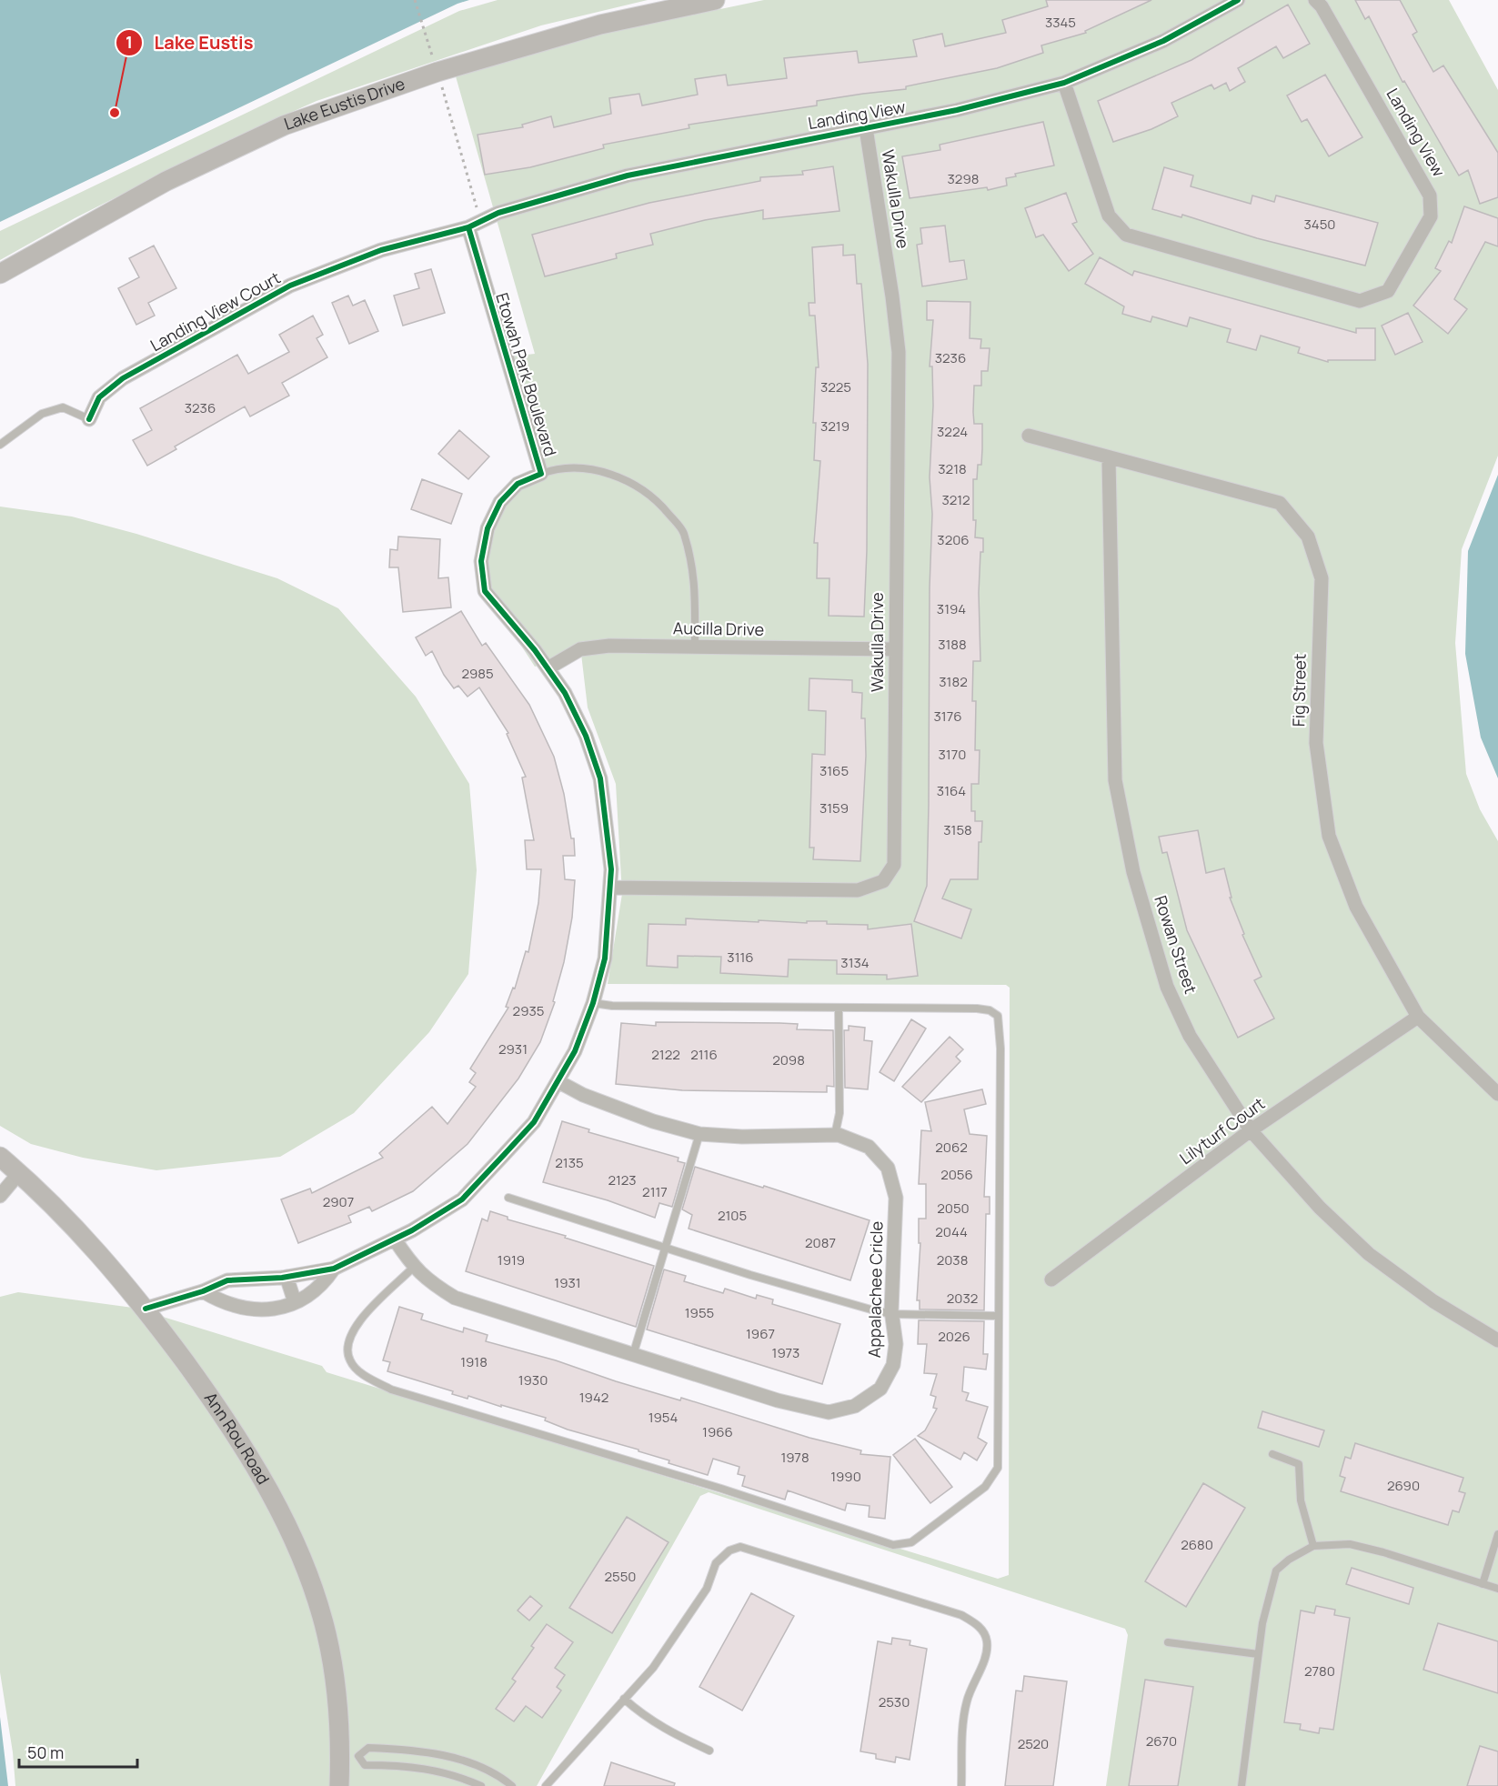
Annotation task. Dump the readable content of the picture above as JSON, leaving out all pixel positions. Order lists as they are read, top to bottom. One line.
{"streets":{"street":["Lake Eustis Drive","Landing View","Wakulla Drive","Landing View Court","Etowah Park Boulevard","Aucilla Drive","Fig Street","Rowan Street","Lilyturf Court","Appalachee Cricle","Ann Rou Road"]},"crossings":[["Landing View","Wakulla Drive"],["Landing View","Landing View Court"],["Landing View","Etowah Park Boulevard"],["Wakulla Drive","Etowah Park Boulevard"],["Wakulla Drive","Aucilla Drive"],["Landing View Court","Etowah Park Boulevard"],["Etowah Park Boulevard","Aucilla Drive"],["Etowah Park Boulevard","Appalachee Cricle"],["Etowah Park Boulevard","Ann Rou Road"],["Fig Street","Rowan Street"],["Fig Street","Lilyturf Court"],["Rowan Street","Lilyturf Court"]],"places":["Lake Eustis"],"house_numbers":["3345","3298","3450","3236","3225","3236","3219","3224","3218","3212","3206","3194","3188","2985","3182","3176","3170","3165","3164","3159","3158","3116","3134","2935","2931","2122","2116","2098","2062","2135","2056","2123","2117","2907","2050","2105","2044","2087","1919","2038","1931","2032","1955","1967","2026","1973","1918","1930","1942","1954","1966","1978","1990","2690","2680","2550","2780","2530","2670","2520"],"scale_bar":"50 m"}
